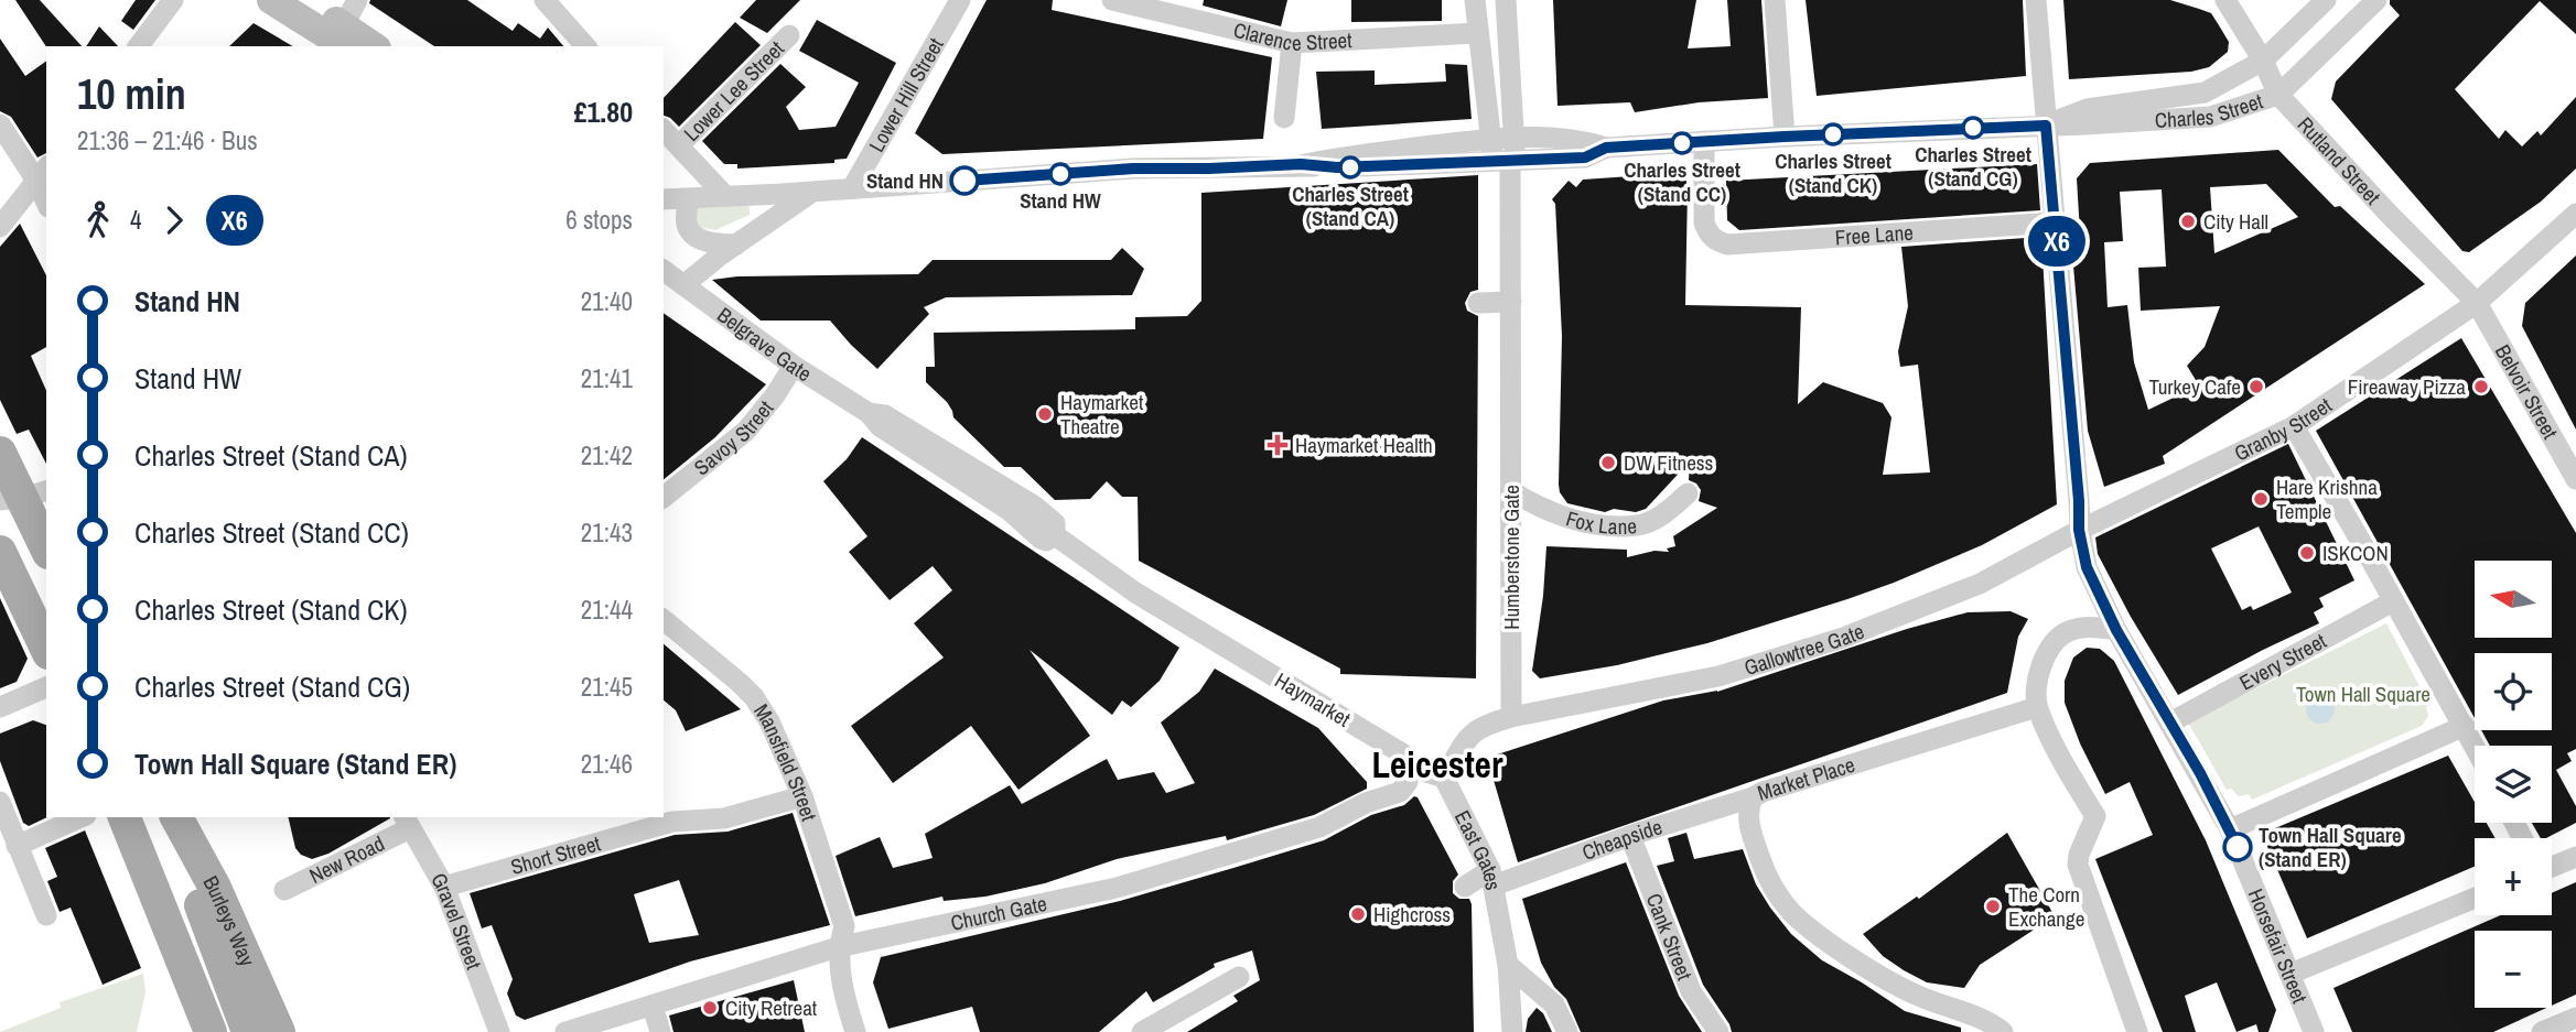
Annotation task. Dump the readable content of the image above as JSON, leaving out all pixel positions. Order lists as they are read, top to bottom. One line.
{"streets":{"main road":["Burleys Way"],"street":["Clarence Street","Lower Lee Street","Lower Hill Street","Charles Street","Rutland Street","Free Lane","Belgrave Gate","Belvoir Street","Granby Street","Savoy Street","Fox Lane","Humberstone Gate","Gallowtree Gate","Every Street","Haymarket","Mansfield Street","Market Place","Cheapside","East Gates","Short Street","New Road","Church Gate","Gravel Street","Cank Street","Horsefair Street"]},"crossings":[["Clarence Street","Humberstone Gate"],["Lower Hill Street","Charles Street"],["Charles Street","Rutland Street"],["Charles Street","Free Lane"],["Charles Street","Belgrave Gate"],["Charles Street","Humberstone Gate"],["Charles Street","Horsefair Street"],["Rutland Street","Belvoir Street"],["Rutland Street","Granby Street"],["Free Lane","Horsefair Street"],["Belgrave Gate","Savoy Street"],["Belgrave Gate","Haymarket"],["Belvoir Street","Granby Street"],["Granby Street","Gallowtree Gate"],["Granby Street","Horsefair Street"],["Fox Lane","Humberstone Gate"],["Humberstone Gate","Gallowtree Gate"],["Gallowtree Gate","Horsefair Street"],["Every Street","Horsefair Street"],["Haymarket","Church Gate"],["Mansfield Street","Short Street"],["Mansfield Street","Church Gate"],["Market Place","Cheapside"],["Cheapside","East Gates"],["Cheapside","Cank Street"],["Short Street","Gravel Street"],["New Road","Gravel Street"]],"districts":["Leicester"],"parks":["Town Hall Square"],"places":{"other":["Charles Street (Stand CG)","Charles Street (Stand CK)","Charles Street (Stand CC)","Charles Street (Stand CA)","Stand HW","Stand HN","City Hall","Turkey Cafe","Fireaway Pizza","Haymarket Theatre","DW Fitness","Hare Krishna Temple","ISKCON","Town Hall Square (Stand ER)","The Corn Exchange","Highcross","City Retreat"],"health":["Haymarket Health"]},"lines":["bus line X6"],"north":"left","page":{"on_map":"X6","heading":["10 min","21:36 – 21:46 · Bus","£1.80"],"legs":["4","X6","6 stops"],"list":[{"name":"Stand HN","value":"21:40"},{"name":"Stand HW","value":"21:41"},{"name":"Charles Street (Stand CA)","value":"21:42"},{"name":"Charles Street (Stand CC)","value":"21:43"},{"name":"Charles Street (Stand CK)","value":"21:44"},{"name":"Charles Street (Stand CG)","value":"21:45"},{"name":"Town Hall Square (Stand ER)","value":"21:46"}],"map_buttons":["+","−"]}}
